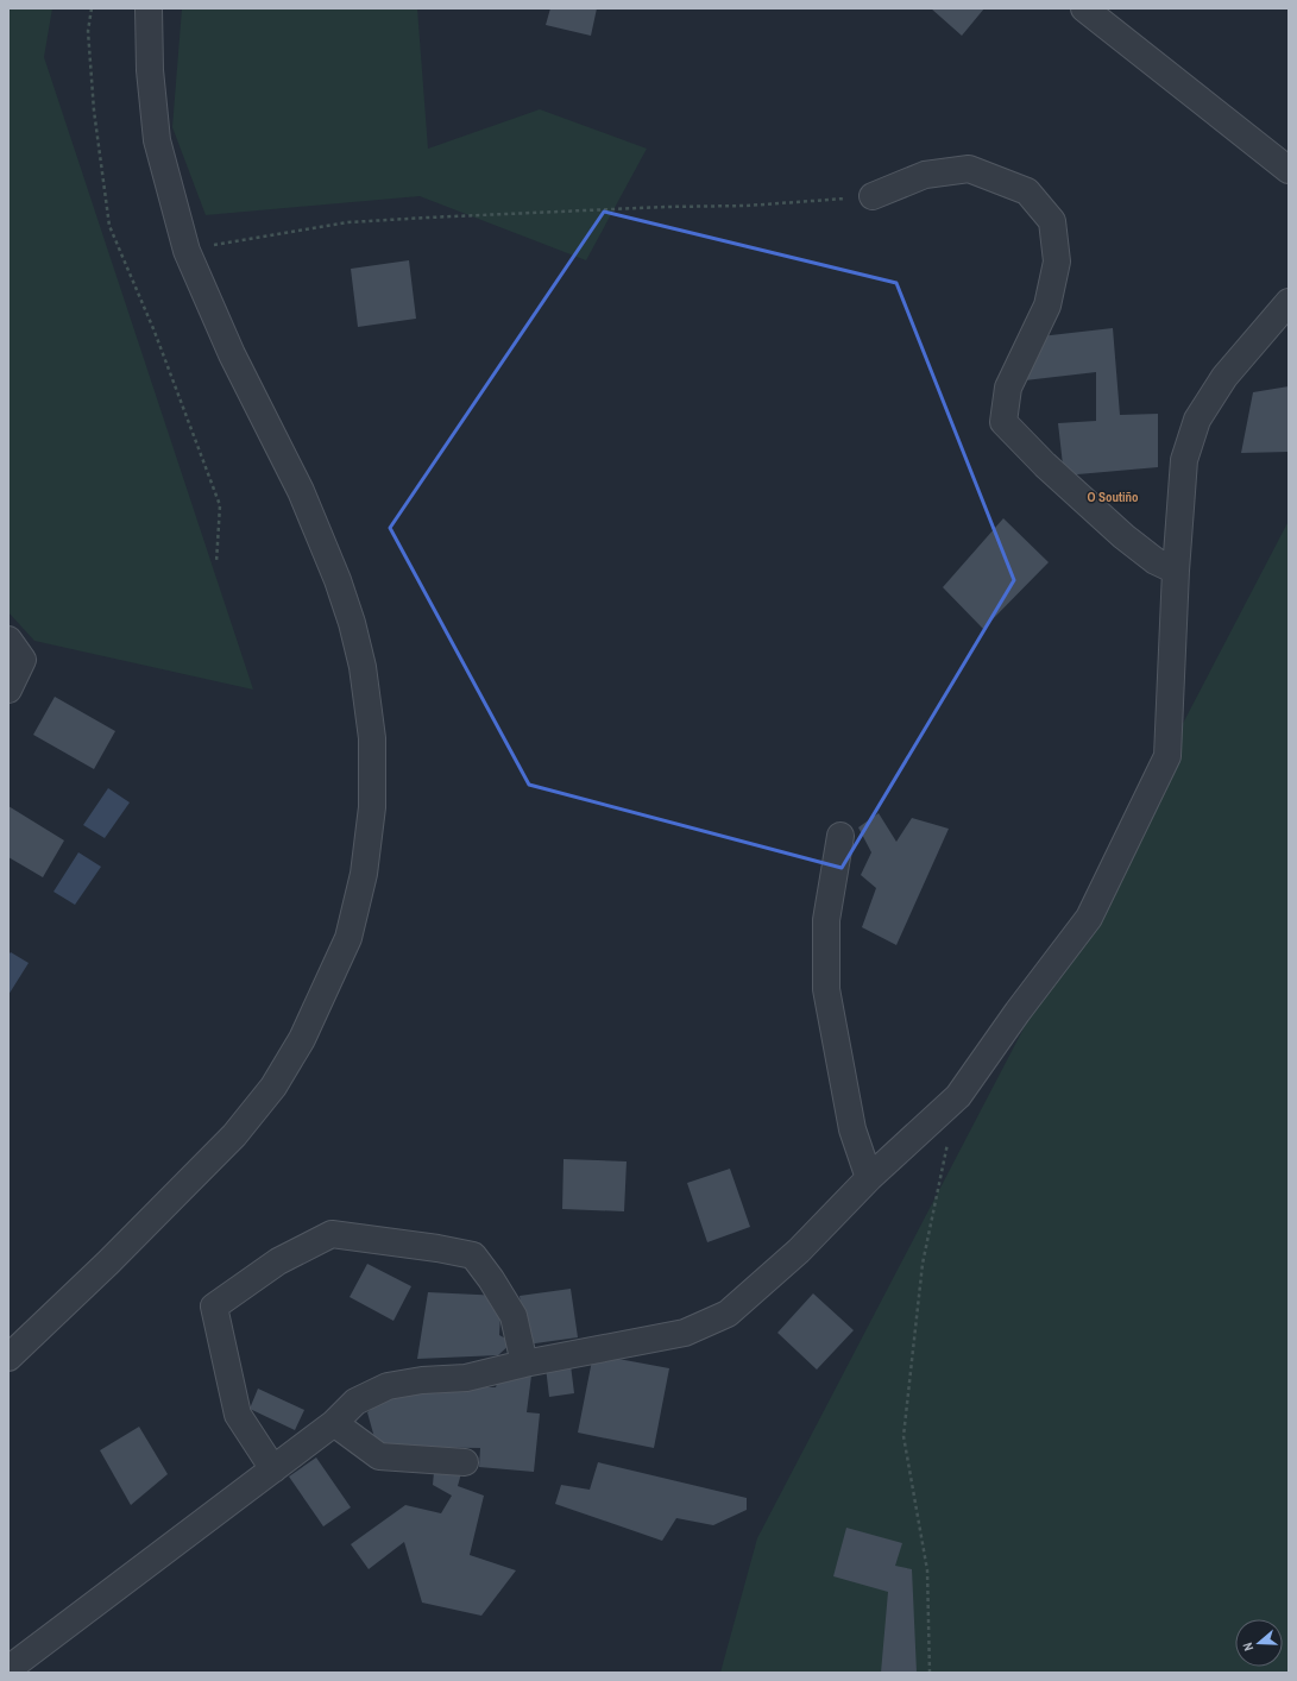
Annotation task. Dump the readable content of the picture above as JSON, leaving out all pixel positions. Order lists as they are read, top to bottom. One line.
{"districts":["O Soutiño"],"north":"left"}
